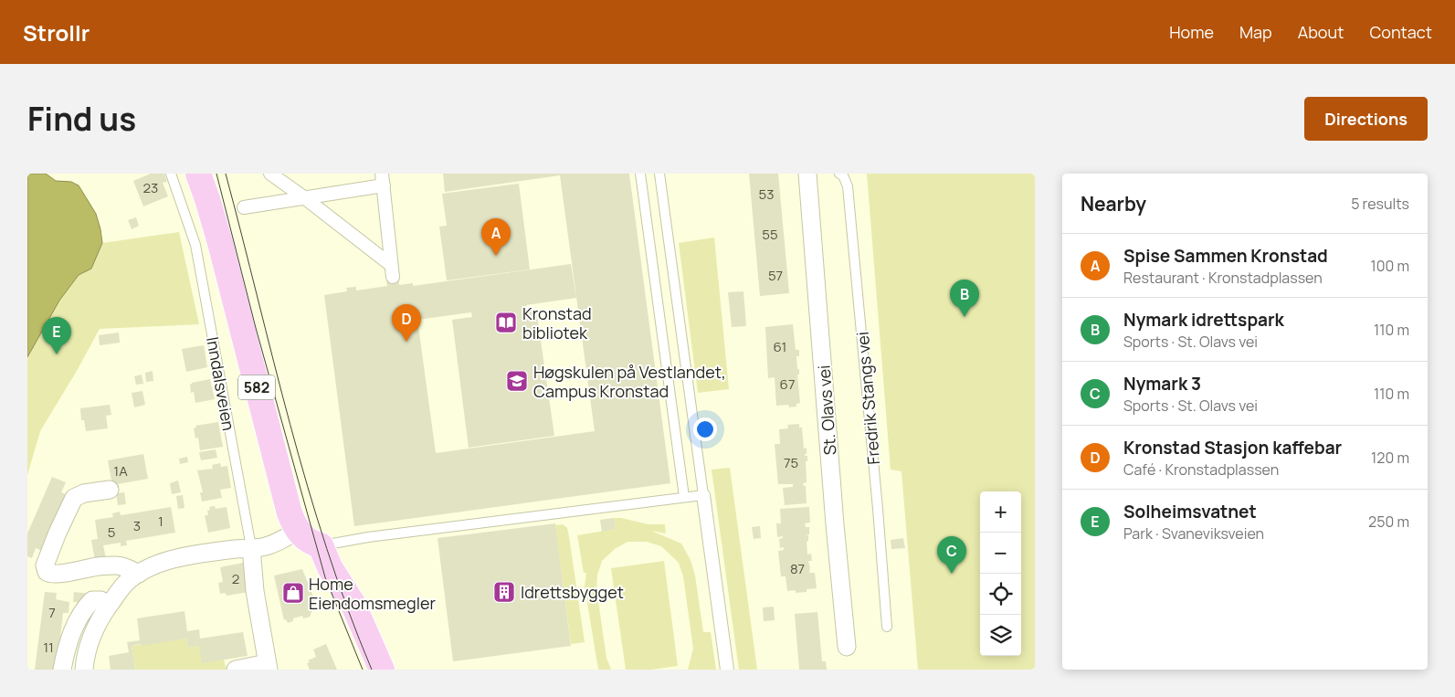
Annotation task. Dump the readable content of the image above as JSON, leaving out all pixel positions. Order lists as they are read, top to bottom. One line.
{"streets":{"main road":["Inndalsveien","582"],"street":["St. Olavs vei"],"lane":["Fredrik Stangs vei"]},"places":{"library":["Kronstad bibliotek"],"school or university":["Høgskulen på Vestlandet, Campus Kronstad"],"building":["Idrettsbygget"],"shop":["Home Eiendomsmegler"]},"house_numbers":["23","53","55","57","61","67","75","1A","1","3","5","87","2","7","11"],"page":{"header":"Strollr","nav":["Home","Map","About","Contact"],"title":"Find us","buttons":"Directions","heading":["Nearby","5 results"],"pins":["A","B","D","E","C"],"list":[{"mark":"A","name":"Spise Sammen Kronstad","note":"Restaurant · Kronstadplassen","value":"100 m"},{"mark":"B","name":"Nymark idrettspark","note":"Sports · St. Olavs vei","value":"110 m"},{"mark":"C","name":"Nymark 3","note":"Sports · St. Olavs vei","value":"110 m"},{"mark":"D","name":"Kronstad Stasjon kaffebar","note":"Café · Kronstadplassen","value":"120 m"},{"mark":"E","name":"Solheimsvatnet","note":"Park · Svaneviksveien","value":"250 m"}],"map_buttons":["+","−"]}}
